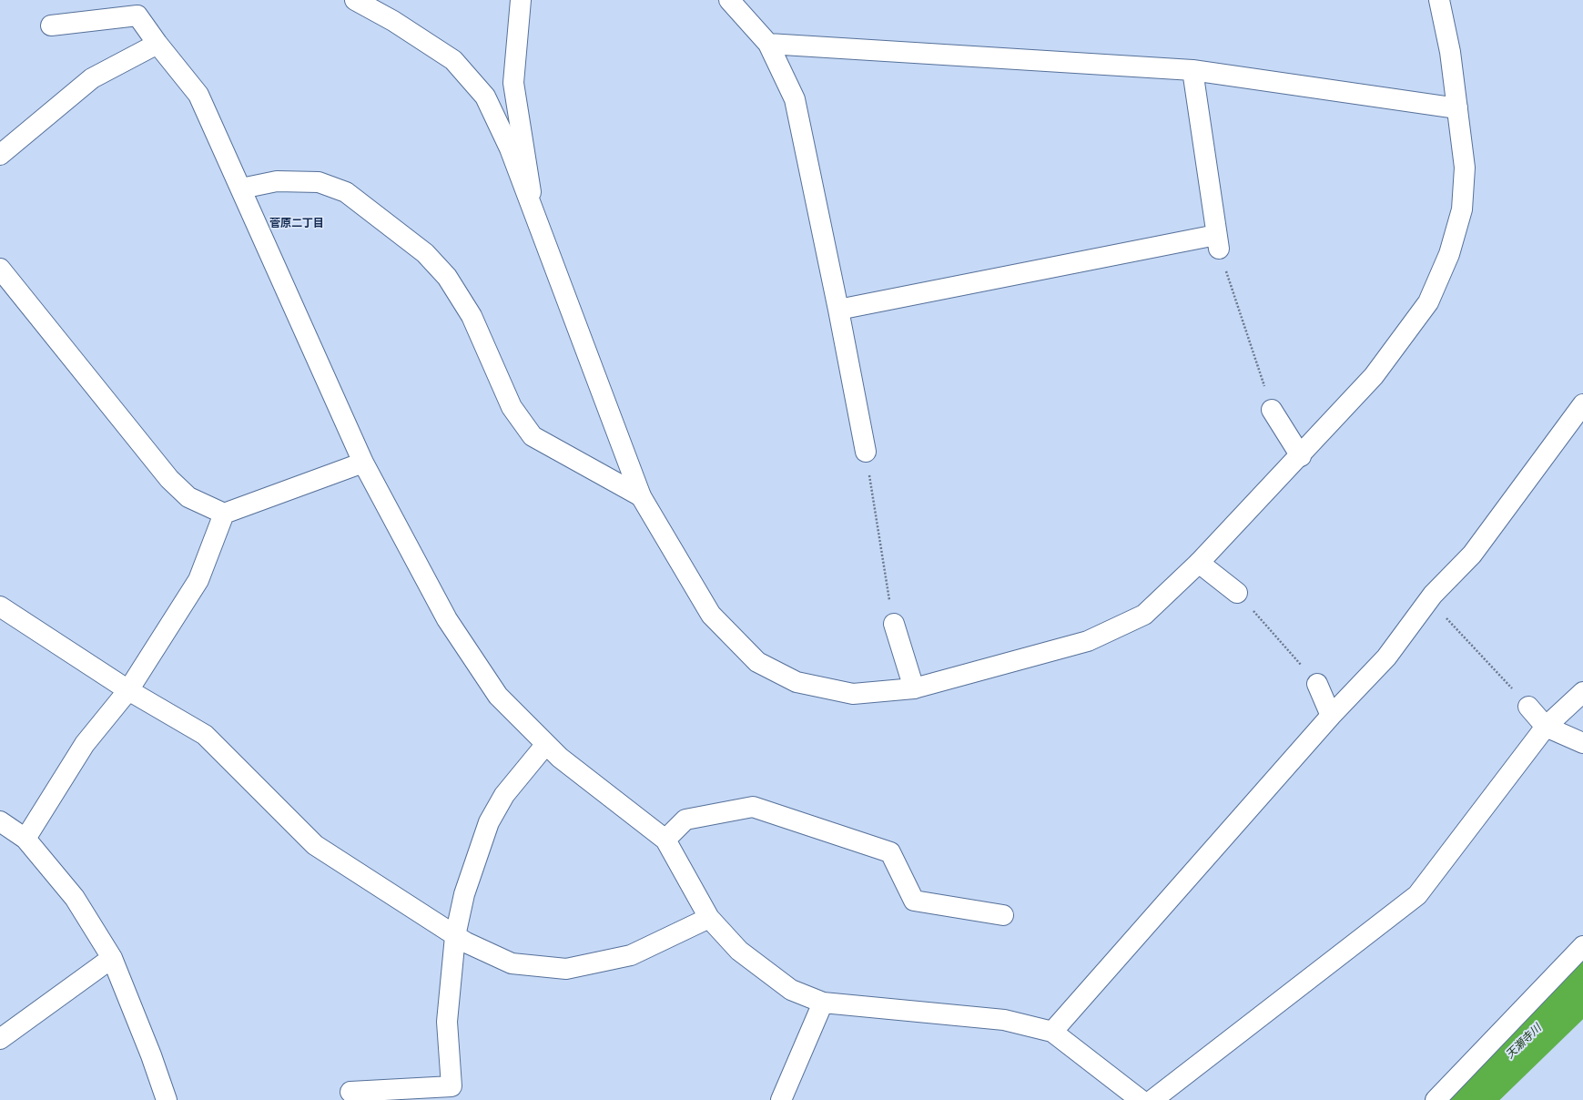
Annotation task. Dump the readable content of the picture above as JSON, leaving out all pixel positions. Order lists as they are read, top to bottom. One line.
{"districts":["菅原二丁目"],"water":["天瀬寺川"]}
